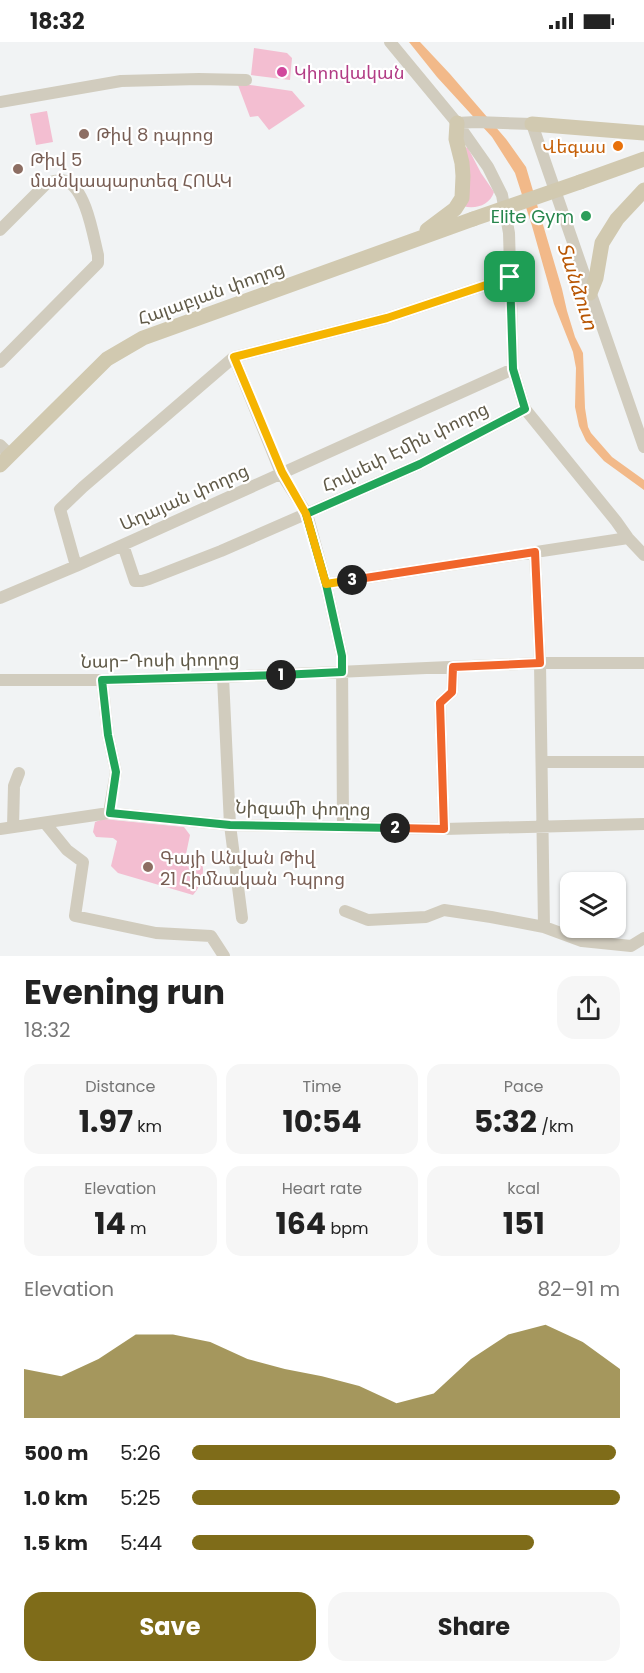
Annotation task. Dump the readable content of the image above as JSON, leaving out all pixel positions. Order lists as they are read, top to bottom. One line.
{"streets":{"main road":["Հալաբյան փողոց"],"street":["Հովսեփ Էմին փողոց","Աղայան փողոց","Նար-Դոսի փողոց","Նիզամի փողոց"]},"crossings":[["Հովսեփ Էմին փողոց","Աղայան փողոց"]],"water":["Տանձուտ"],"places":["Կիրովական","Թիվ 8 դպրոց","Վեգաս","Թիվ 5 մանկապարտեզ ՀՈԱԿ","Elite Gym","Գայի Անվան Թիվ 21 Հիմնական Դպրոց"],"page":{"status":"18:32","pins":["3","1","2"],"heading":["Evening run","18:32"],"stats":[["Distance","1.97 km"],["Time","10:54"],["Pace","5:32 /km"],["Elevation","14 m"],["Heart rate","164 bpm"],["kcal","151"]],"chart":["Elevation","82–91 m"],"list":[{"name":"500 m","note":"5:26"},{"name":"1.0 km","note":"5:25"},{"name":"1.5 km","note":"5:44"}],"buttons":["Save","Share"]}}
